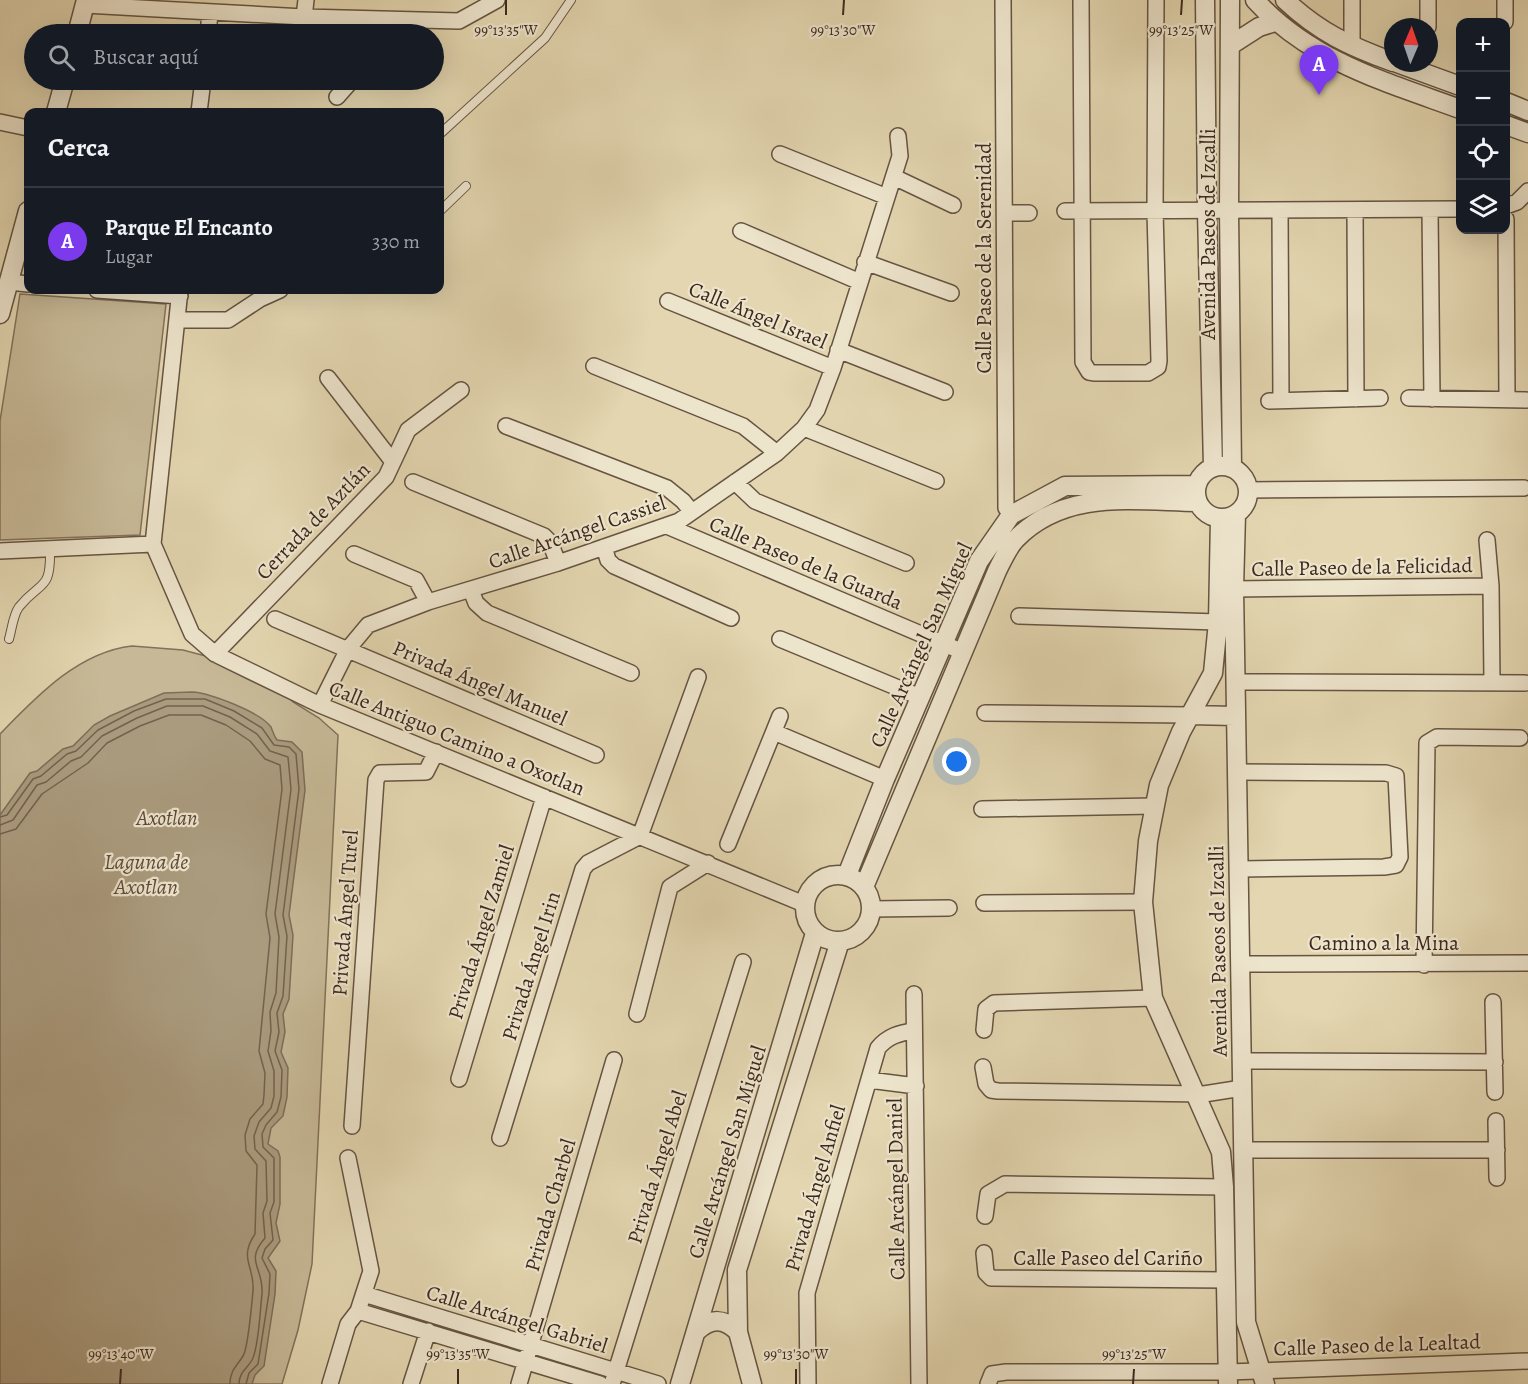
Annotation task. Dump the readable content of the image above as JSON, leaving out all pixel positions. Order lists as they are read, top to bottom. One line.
{"streets":{"street":["Avenida Paseos de Izcalli","Calle Paseo de la Serenidad","Calle Ángel Israel","Cerrada de Aztlán","Calle Arcángel Cassiel","Calle Paseo de la Guarda","Calle Paseo de la Felicidad","Calle Arcángel San Miguel","Privada Ángel Manuel","Calle Antiguo Camino a Oxotlan","Privada Ángel Turel","Privada Ángel Zamiel","Camino a la Mina","Privada Ángel Irin","Privada Ángel Abel","Privada Ángel Anfiel","Calle Arcángel Daniel","Privada Charbel","Calle Paseo del Cariño","Calle Arcángel Gabriel","Calle Paseo de la Lealtad"]},"crossings":[["Avenida Paseos de Izcalli","Calle Paseo de la Felicidad"],["Avenida Paseos de Izcalli","Calle Arcángel San Miguel"],["Avenida Paseos de Izcalli","Camino a la Mina"],["Avenida Paseos de Izcalli","Calle Paseo del Cariño"],["Avenida Paseos de Izcalli","Calle Paseo de la Lealtad"],["Calle Paseo de la Serenidad","Calle Arcángel San Miguel"],["Calle Ángel Israel","Calle Arcángel Cassiel"],["Cerrada de Aztlán","Calle Antiguo Camino a Oxotlan"],["Calle Arcángel Cassiel","Calle Paseo de la Guarda"],["Calle Arcángel Cassiel","Privada Ángel Manuel"],["Calle Arcángel Cassiel","Calle Antiguo Camino a Oxotlan"],["Calle Paseo de la Guarda","Calle Arcángel San Miguel"],["Calle Arcángel San Miguel","Calle Antiguo Camino a Oxotlan"],["Calle Antiguo Camino a Oxotlan","Privada Ángel Turel"],["Calle Antiguo Camino a Oxotlan","Privada Ángel Zamiel"],["Calle Antiguo Camino a Oxotlan","Privada Ángel Irin"],["Privada Ángel Abel","Calle Arcángel Gabriel"],["Privada Ángel Anfiel","Calle Arcángel Daniel"],["Privada Charbel","Calle Arcángel Gabriel"]],"water":["Laguna de Axotlan"],"parks":["Axotlan"],"north":"top","page":{"map_buttons":["+","−"],"search":"Buscar aquí","pins":"A","heading":"Cerca","list":[{"mark":"A","name":"Parque El Encanto","note":"Lugar","value":"330 m"}]},"coordinates":["99°13'35\"W","99°13'30\"W","99°13'25\"W","99°13'40\"W"]}
